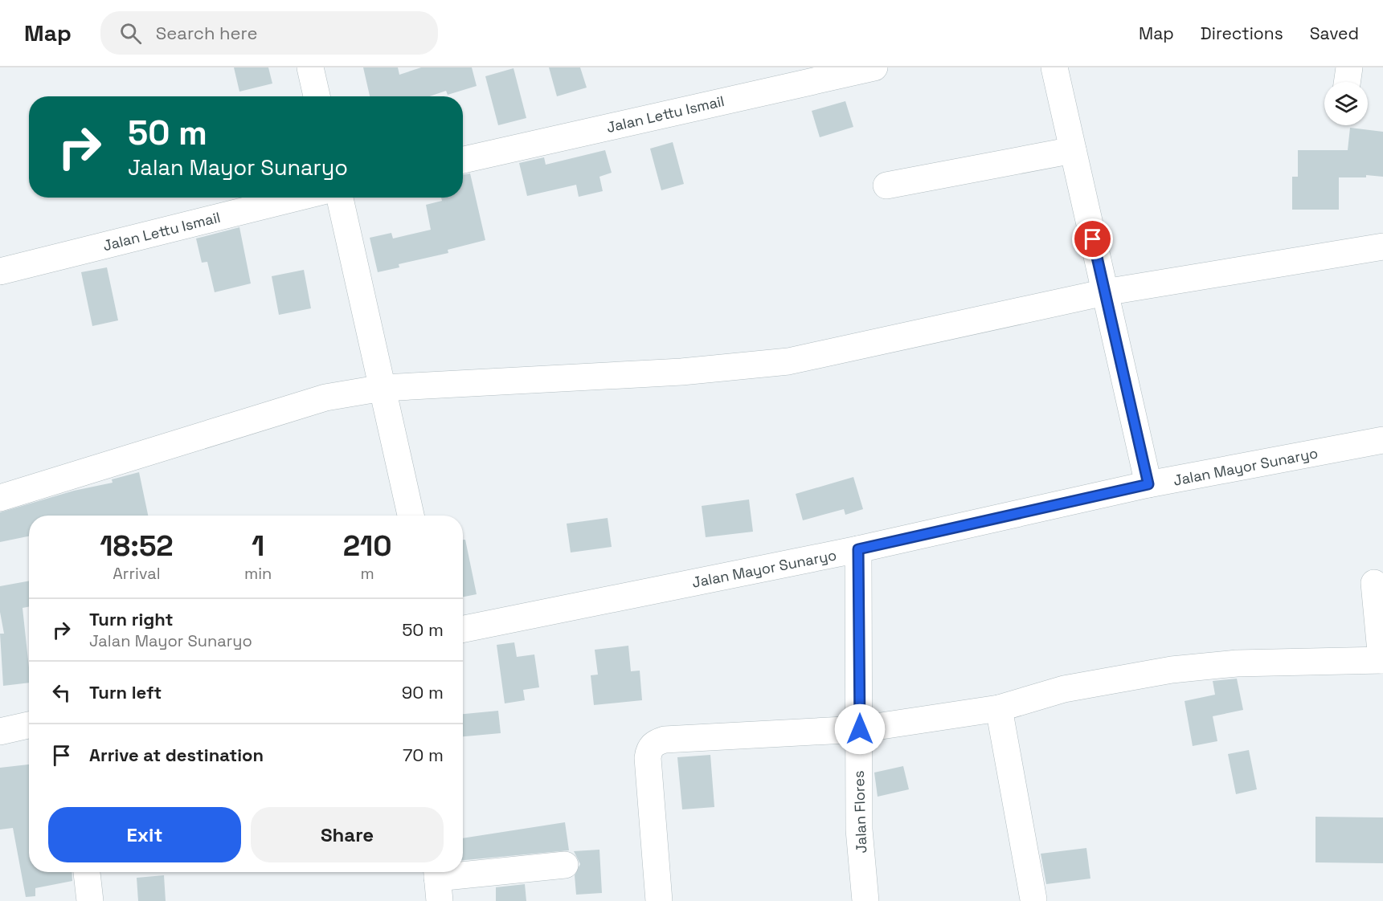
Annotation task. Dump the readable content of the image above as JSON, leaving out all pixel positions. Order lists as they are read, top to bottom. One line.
{"streets":{"street":["Jalan Lettu Ismail","Jalan Mayor Sunaryo","Jalan Flores"]},"crossings":[["Jalan Mayor Sunaryo","Jalan Flores"]],"page":{"header":"Map","search":"Search here","nav":["Map","Directions","Saved"],"turn":["50 m","Jalan Mayor Sunaryo"],"eta":["18:52","Arrival","1","min","210","m"],"list":[{"name":"Turn right","note":"Jalan Mayor Sunaryo","value":"50 m"},{"name":"Turn left","value":"90 m"},{"name":"Arrive at destination","value":"70 m"}],"buttons":["Exit","Share"]}}
